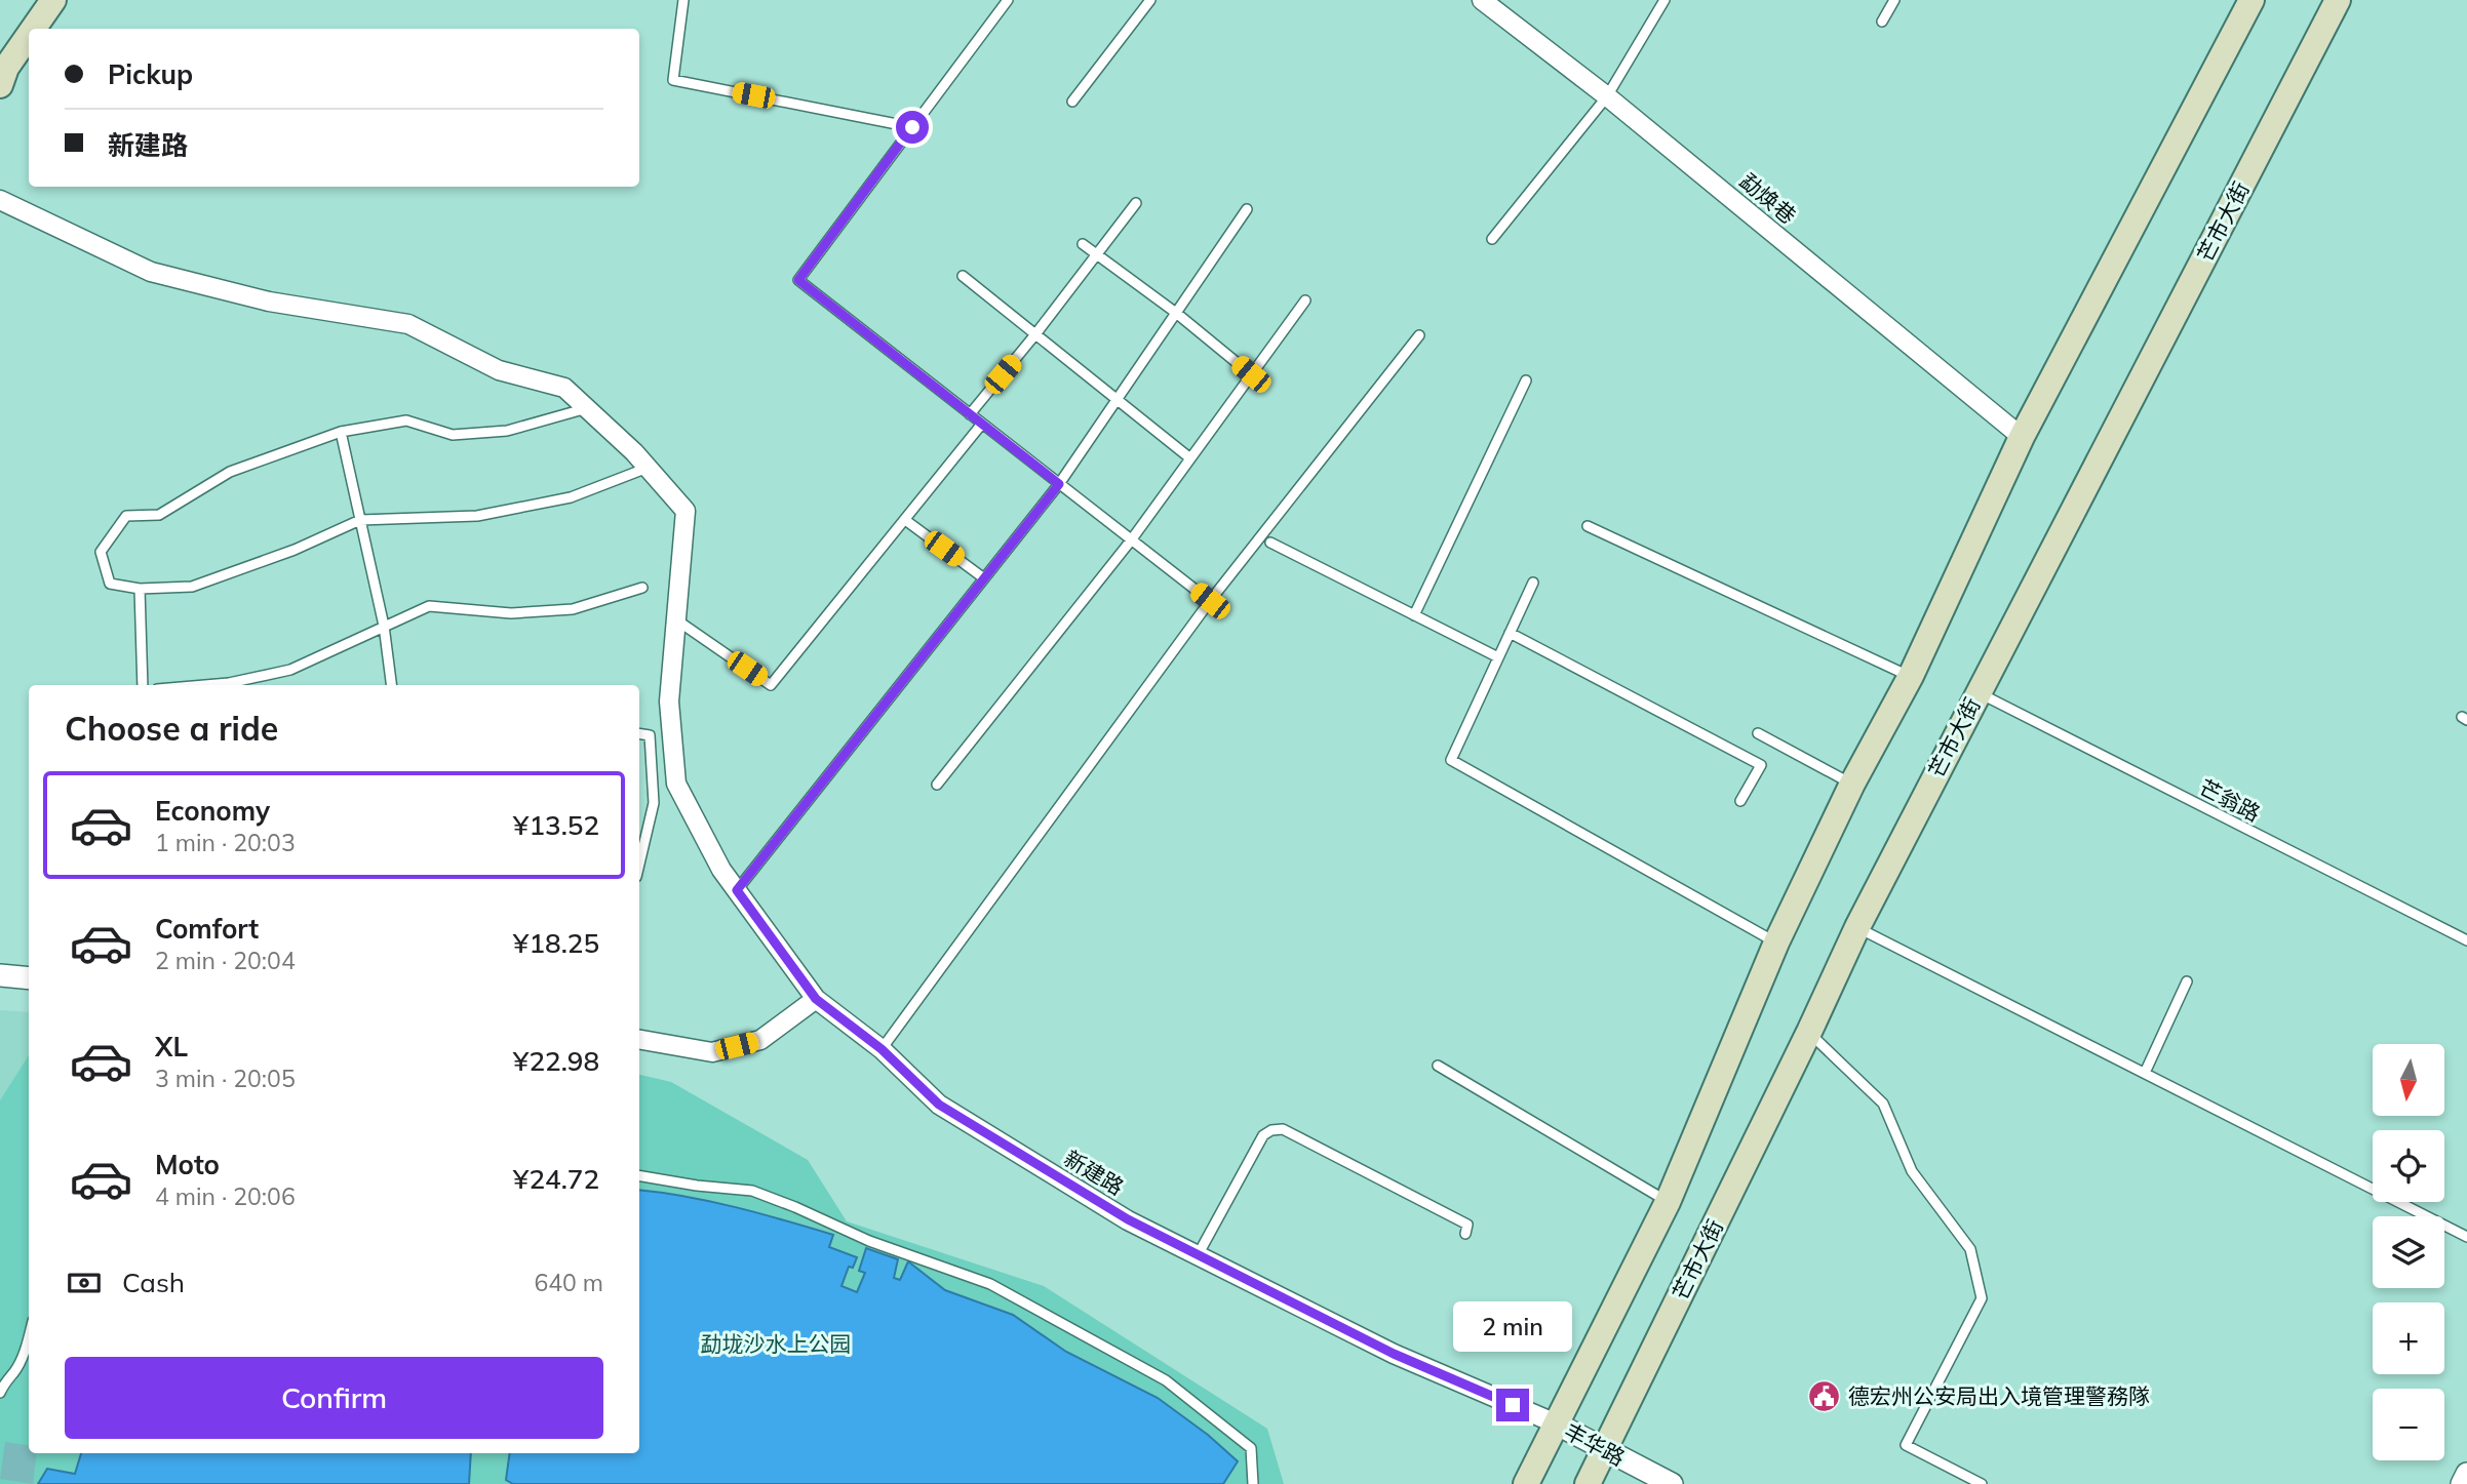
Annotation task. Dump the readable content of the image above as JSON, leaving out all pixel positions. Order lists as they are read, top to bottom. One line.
{"streets":{"main road":["芒市大街"],"street":["勐焕巷","新建路","丰华路"],"lane":["芒翁路"]},"crossings":[["芒市大街","芒翁路"],["芒市大街","丰华路"],["新建路","丰华路"]],"parks":["勐垅沙水上公园"],"places":{"public building":["德宏州公安局出入境管理警務隊"]},"north":"bottom","page":{"banner":["Pickup","新建路"],"heading":"Choose a ride","list":[{"name":"Economy","note":"1 min · 20:03","value":"¥13.52"},{"name":"Comfort","note":"2 min · 20:04","value":"¥18.25"},{"name":"XL","note":"3 min · 20:05","value":"¥22.98"},{"name":"Moto","note":"4 min · 20:06","value":"¥24.72"}],"map_buttons":["+","−"],"pay":["Cash","640 m"],"bubble":"2 min","buttons":"Confirm"}}
